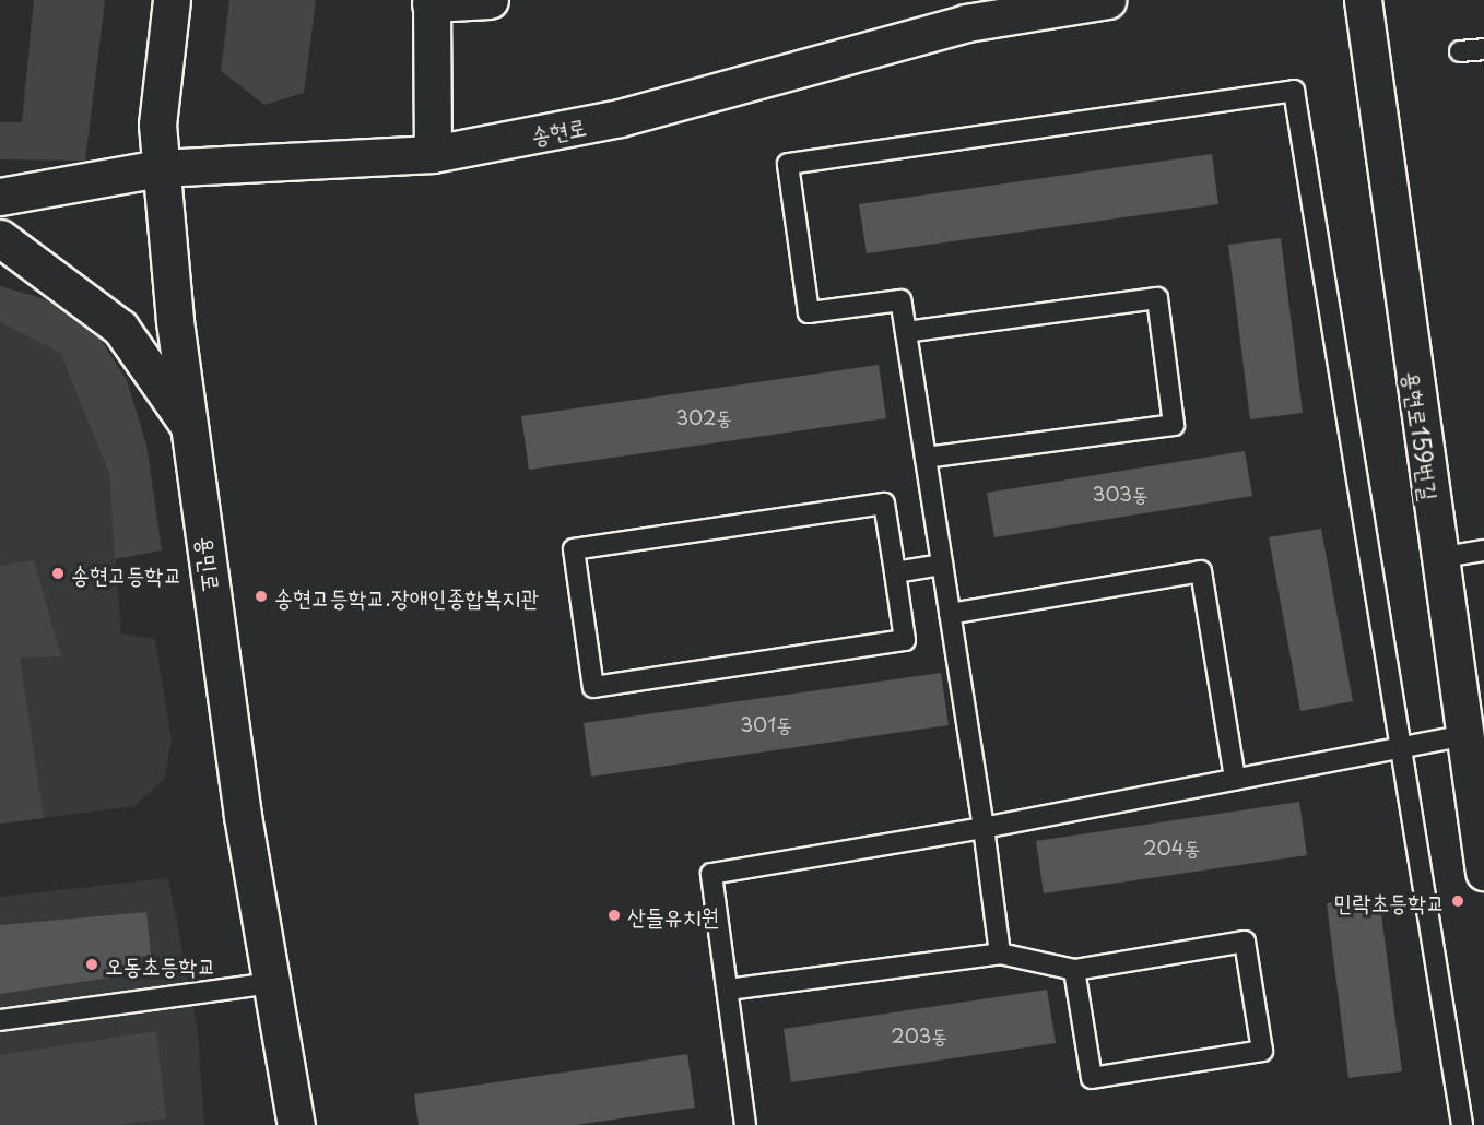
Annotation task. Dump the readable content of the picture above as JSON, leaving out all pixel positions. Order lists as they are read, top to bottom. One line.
{"streets":{"street":["송현로","용현로159번길","용민로"]},"crossings":[["송현로","용민로"]],"places":["송현고등학교","송현고등학교.장애인종합복지관","민락초등학교","산들유치원","오동초등학교"],"house_numbers":["302동","303동","301동","204동","203동"]}
